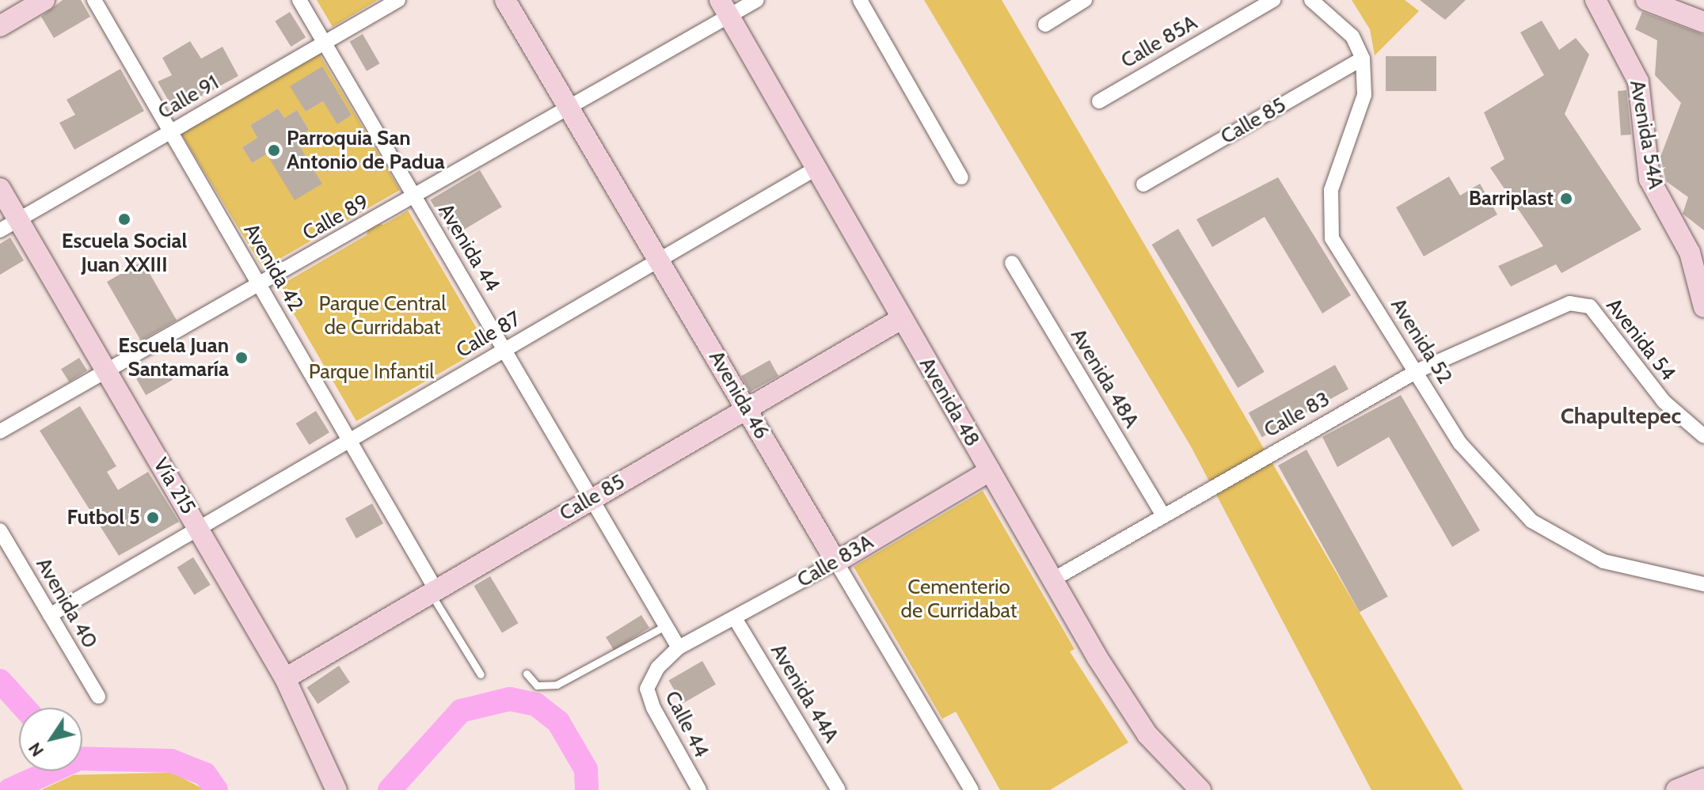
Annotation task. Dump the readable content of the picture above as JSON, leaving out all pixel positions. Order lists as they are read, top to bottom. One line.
{"streets":{"main road":["Calle 85","Avenida 54A","Avenida 46","Avenida 48","Vía 215","Calle 83A"],"street":["Calle 85A","Calle 91","Calle 89","Avenida 44","Avenida 42","Calle 87","Avenida 54","Avenida 52","Avenida 48A","Calle 83","Avenida 40","Avenida 44A","Calle 44"]},"crossings":[["Calle 91","Avenida 44"],["Calle 91","Avenida 42"],["Calle 91","Vía 215"],["Calle 85","Avenida 44"],["Calle 85","Avenida 42"],["Calle 85","Avenida 52"],["Calle 85","Avenida 46"],["Calle 85","Avenida 48"],["Calle 85","Vía 215"],["Calle 89","Avenida 44"],["Calle 89","Avenida 42"],["Calle 89","Avenida 46"],["Calle 89","Avenida 48"],["Calle 89","Vía 215"],["Avenida 44","Calle 87"],["Avenida 44","Calle 83A"],["Avenida 44","Calle 44"],["Avenida 42","Calle 87"],["Calle 87","Avenida 46"],["Calle 87","Avenida 48"],["Calle 87","Vía 215"],["Calle 87","Avenida 40"],["Avenida 54","Calle 83"],["Avenida 52","Calle 83"],["Avenida 48A","Calle 83"],["Avenida 46","Calle 83A"],["Avenida 48","Calle 83"],["Avenida 48","Calle 83A"],["Calle 83A","Avenida 44A"],["Calle 83A","Calle 44"]],"districts":["Chapultepec"],"parks":["Parque Central de Curridabat","Parque Infantil","Cementerio de Curridabat"],"places":["Parroquia San Antonio de Padua","Barriplast","Escuela Social Juan XXIII","Escuela Juan Santamaría","Futbol 5"],"north":"bottom left"}
